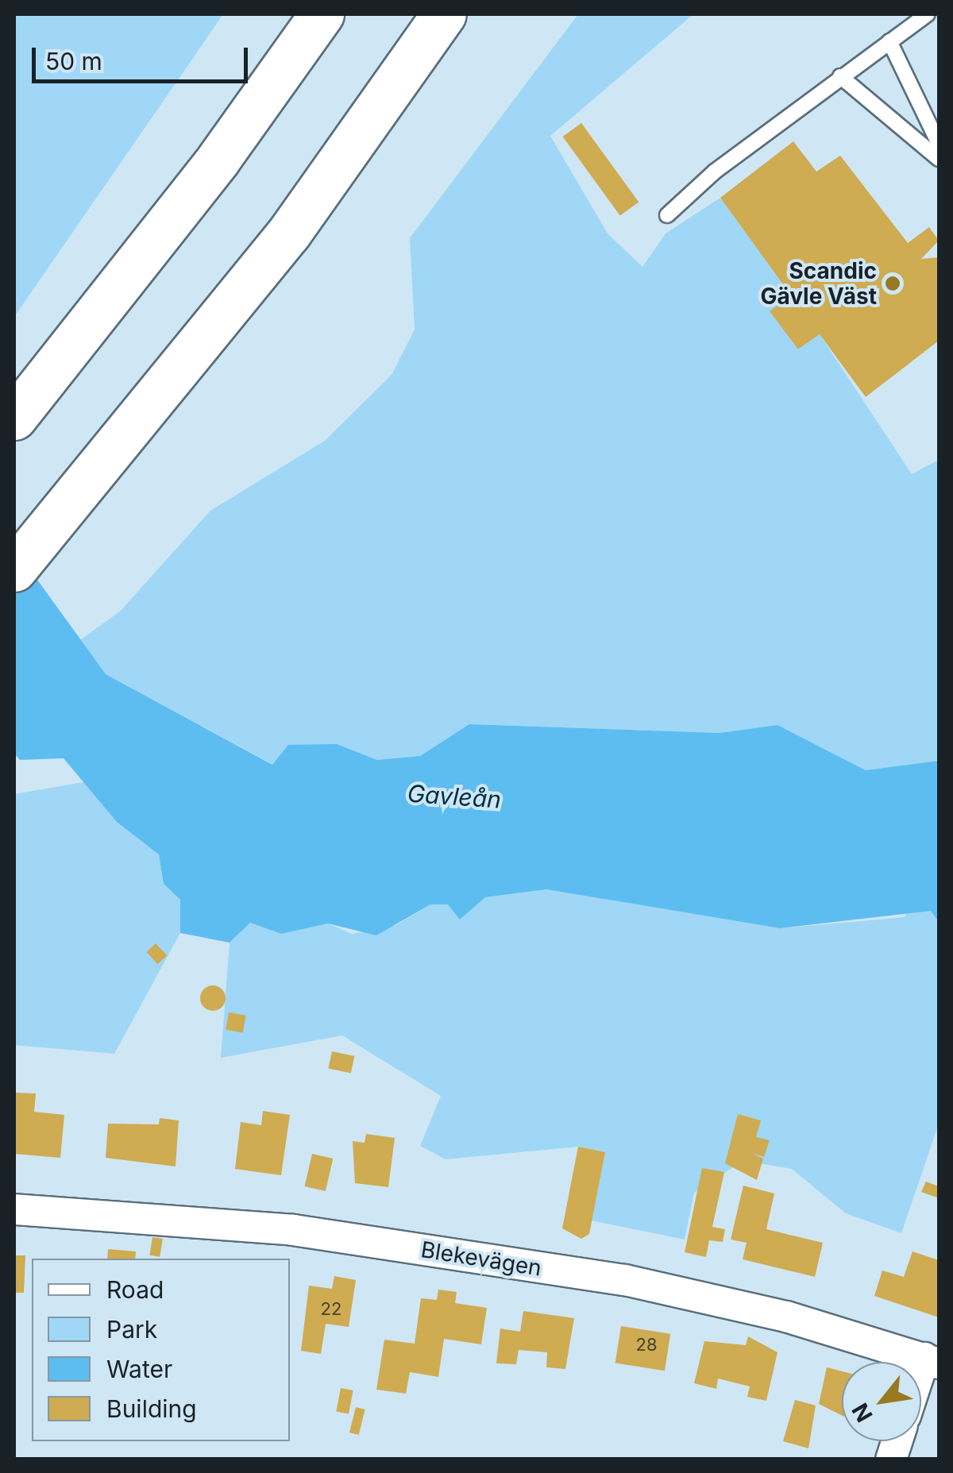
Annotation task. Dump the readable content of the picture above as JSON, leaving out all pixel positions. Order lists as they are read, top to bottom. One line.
{"streets":{"street":["Blekevägen"]},"water":["Gavleån"],"places":["Scandic Gävle Väst"],"house_numbers":["22","28"],"legend":["Road","Park","Water","Building"],"scale_bar":"50 m","north":"bottom left"}
